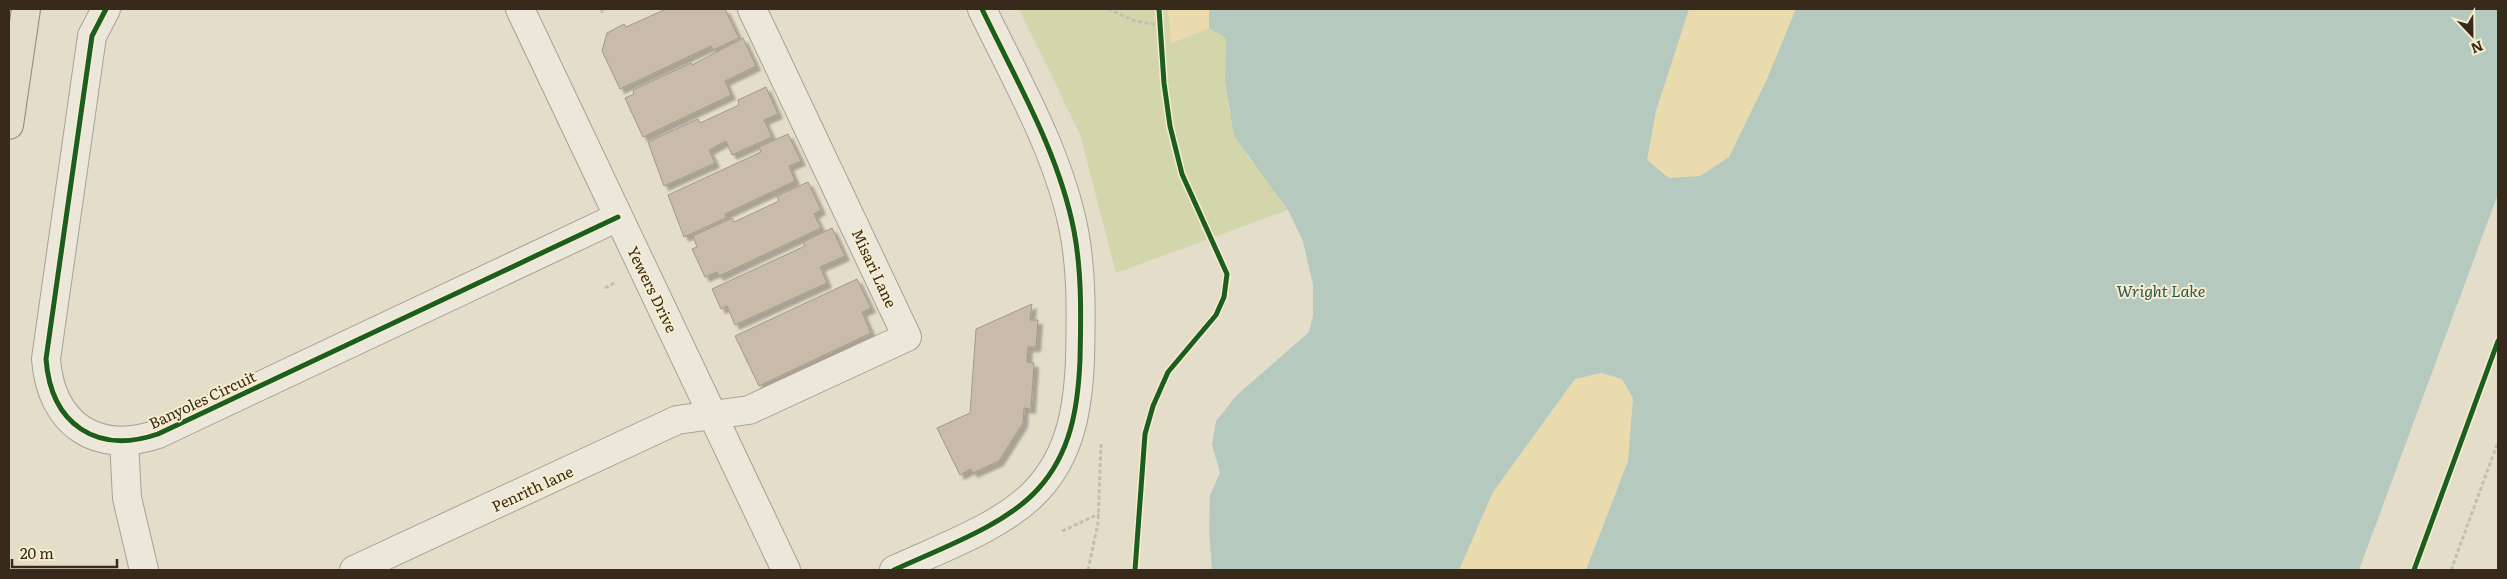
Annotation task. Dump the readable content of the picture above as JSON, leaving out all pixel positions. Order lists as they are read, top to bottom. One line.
{"streets":{"street":["Misari Lane","Yewers Drive","Banyoles Circuit","Penrith lane"]},"crossings":[["Misari Lane","Yewers Drive"],["Misari Lane","Penrith lane"],["Yewers Drive","Banyoles Circuit"],["Yewers Drive","Penrith lane"]],"water":["Wright Lake"],"scale_bar":"20 m","north":"bottom"}
